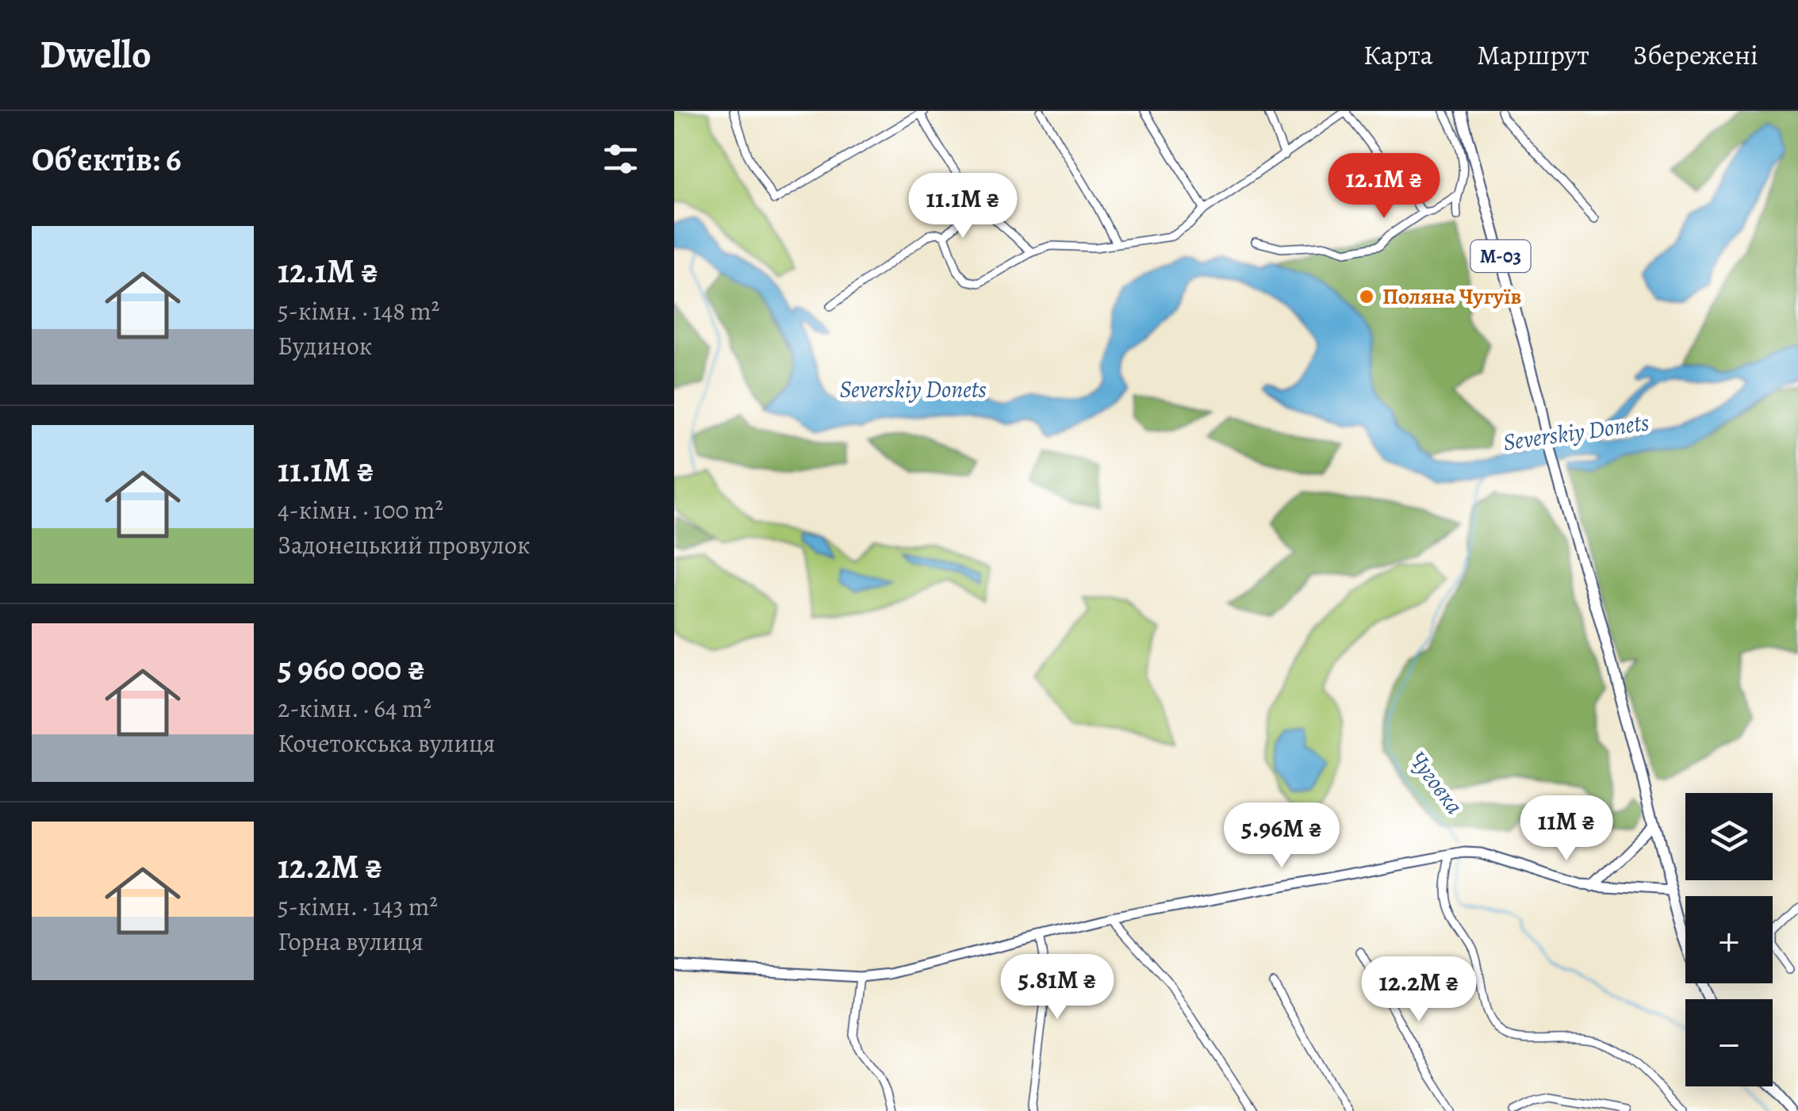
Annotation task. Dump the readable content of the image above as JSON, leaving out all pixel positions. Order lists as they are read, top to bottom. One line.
{"streets":{"highway":["М-03"]},"water":["Severskiy Donets","Чуговка"],"places":["Поляна Чугуїв"],"page":{"header":"Dwello","nav":["Карта","Маршрут","Збережені"],"heading":"Об’єктів: 6","price":["12.1M ₴","11.1M ₴","11M ₴","5.96M ₴","5.81M ₴","12.2M ₴"],"list":[{"name":"12.1M ₴","note":"5-кімн. · 148 m² · Будинок"},{"name":"11.1M ₴","note":"4-кімн. · 100 m² · Задонецький провулок"},{"name":"5 960 000 ₴","note":"2-кімн. · 64 m² · Кочетокська вулиця"},{"name":"12.2M ₴","note":"5-кімн. · 143 m² · Горна вулиця"}],"map_buttons":["+","−"]}}
